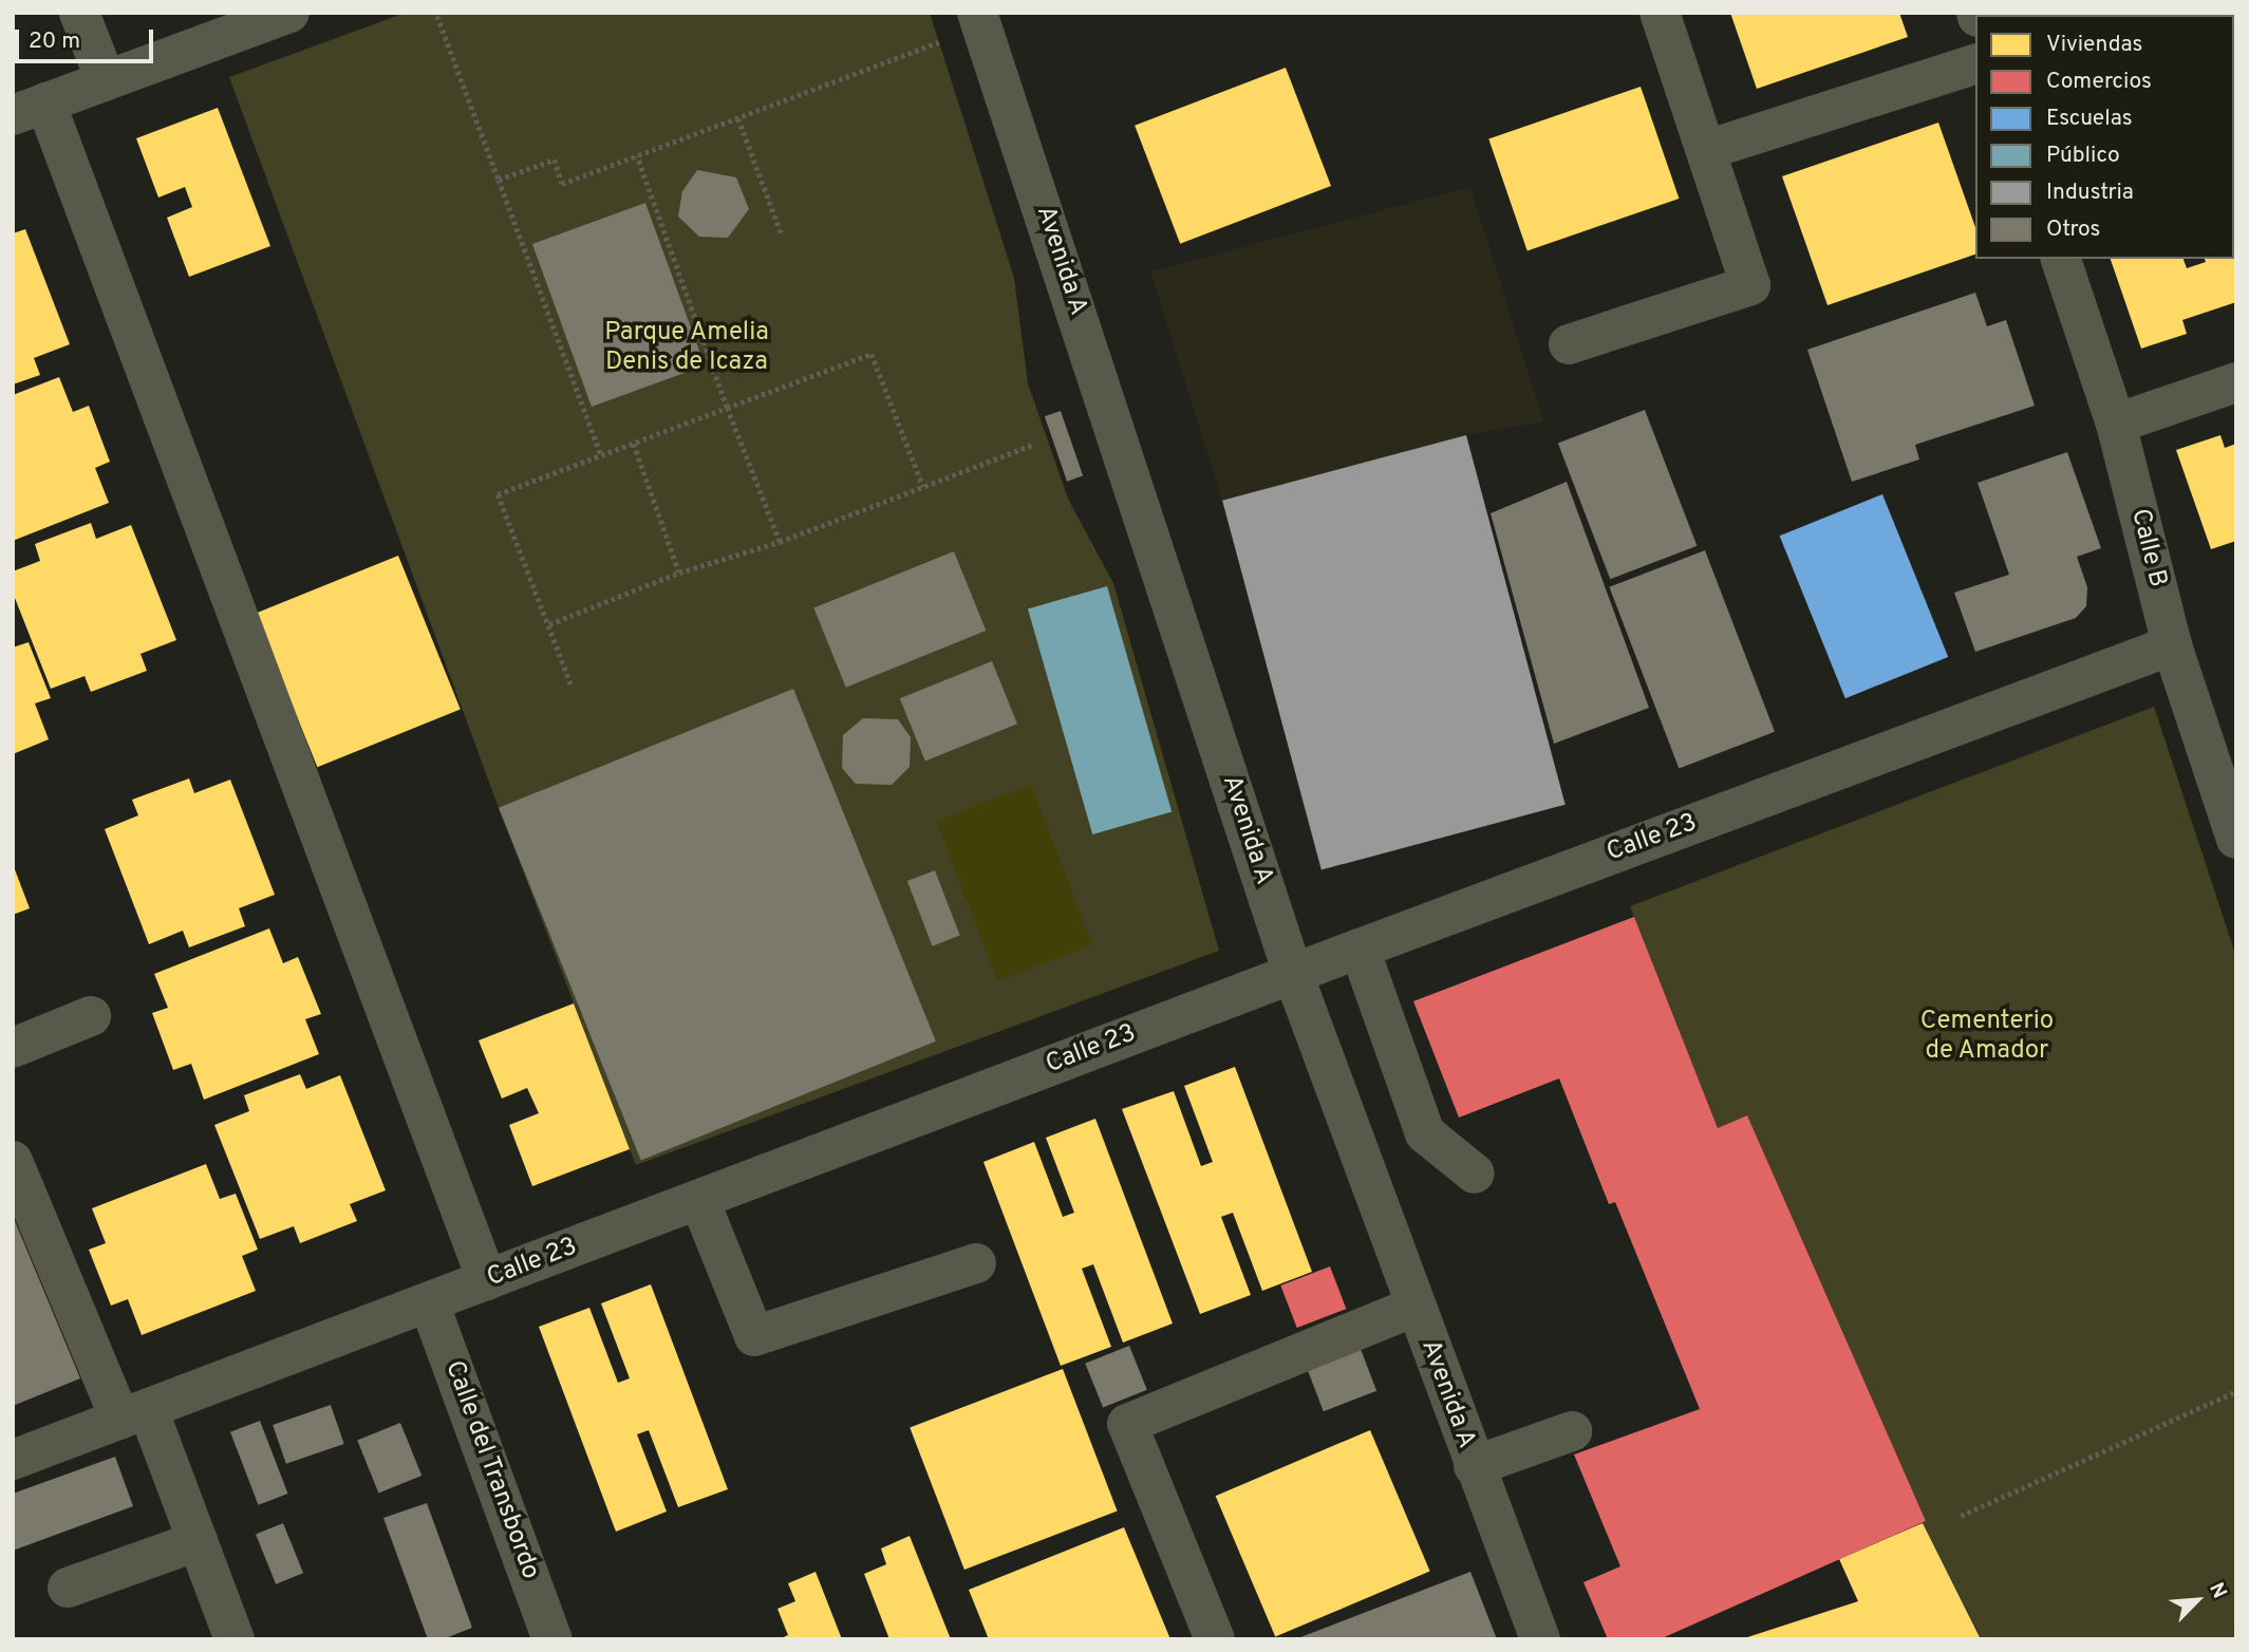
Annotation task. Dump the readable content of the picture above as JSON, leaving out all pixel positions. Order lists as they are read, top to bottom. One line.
{"streets":{"street":["Avenida A","Calle B","Calle 23","Calle del Transbordo"]},"crossings":[["Avenida A","Calle 23"],["Calle B","Calle 23"],["Calle 23","Calle del Transbordo"]],"parks":["Parque Amelia Denis de Icaza","Cementerio de Amador"],"legend":["Viviendas","Comercios","Escuelas","Público","Industria","Otros"],"scale_bar":"20 m","north":"top right"}
